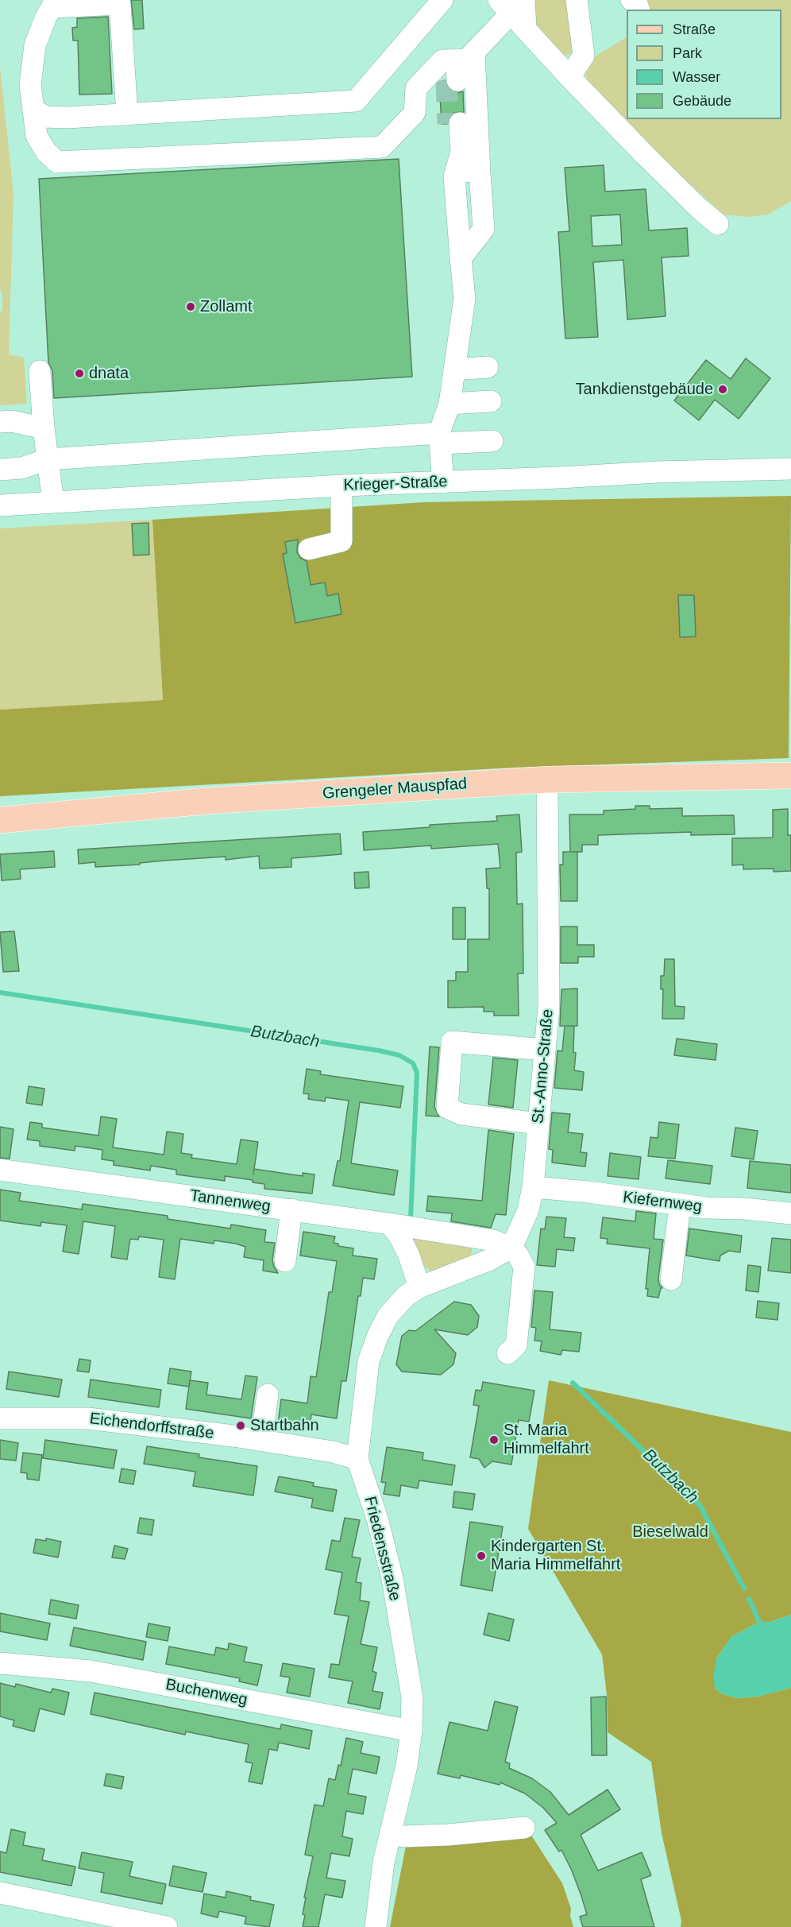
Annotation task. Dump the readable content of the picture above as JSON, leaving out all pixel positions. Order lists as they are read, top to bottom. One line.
{"streets":{"main road":["Grengeler Mauspfad"],"street":["Krieger-Straße","St.-Anno-Straße","Tannenweg","Kiefernweg","Eichendorffstraße","Friedensstraße","Buchenweg"]},"crossings":[["Grengeler Mauspfad","St.-Anno-Straße"],["St.-Anno-Straße","Tannenweg"],["St.-Anno-Straße","Kiefernweg"],["St.-Anno-Straße","Friedensstraße"],["Tannenweg","Friedensstraße"],["Eichendorffstraße","Friedensstraße"],["Friedensstraße","Buchenweg"]],"water":["Butzbach"],"parks":["Bieselwald"],"places":["Zollamt","dnata","Tankdienstgebäude","Startbahn","St. Maria Himmelfahrt","Kindergarten St. Maria Himmelfahrt"],"legend":["Straße","Park","Wasser","Gebäude"]}
